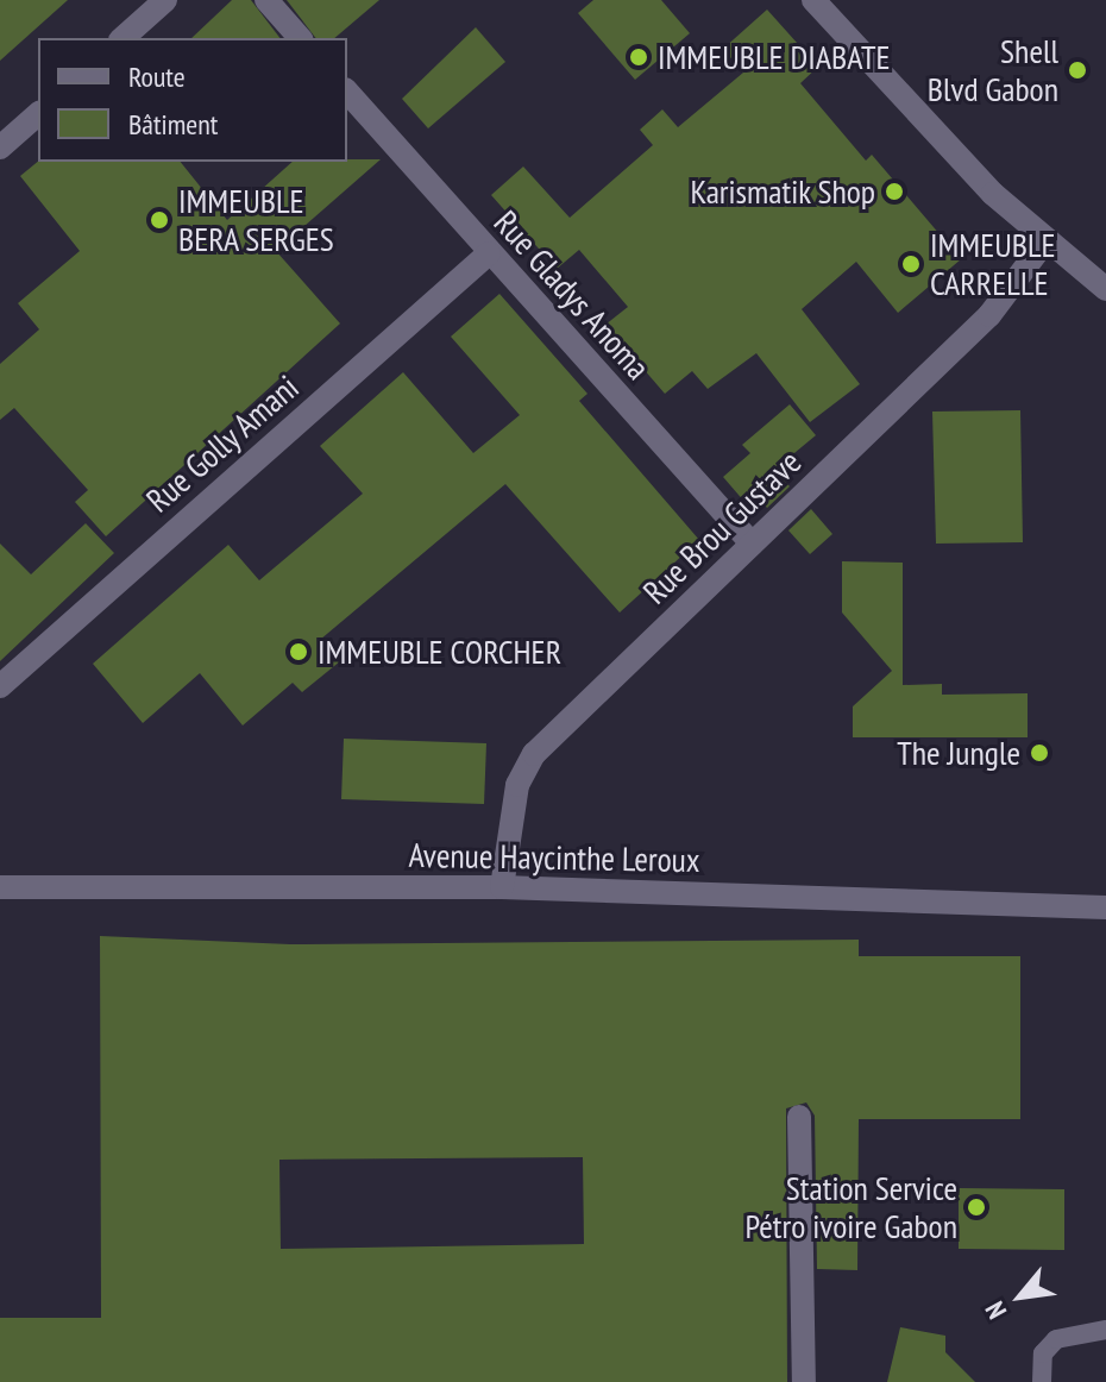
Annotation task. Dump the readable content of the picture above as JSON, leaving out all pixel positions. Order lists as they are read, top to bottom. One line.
{"streets":{"street":["Rue Gladys Anoma","Rue Golly Amani","Rue Brou Gustave","Avenue Haycinthe Leroux"]},"crossings":[["Rue Gladys Anoma","Rue Golly Amani"],["Rue Gladys Anoma","Rue Brou Gustave"],["Rue Brou Gustave","Avenue Haycinthe Leroux"]],"places":["IMMEUBLE DIABATE","Shell Blvd Gabon","Karismatik Shop","IMMEUBLE BERA SERGES","IMMEUBLE CARRELLE","IMMEUBLE CORCHER","The Jungle","Station Service Pétro ivoire Gabon"],"legend":["Route","Bâtiment"],"north":"bottom left"}
